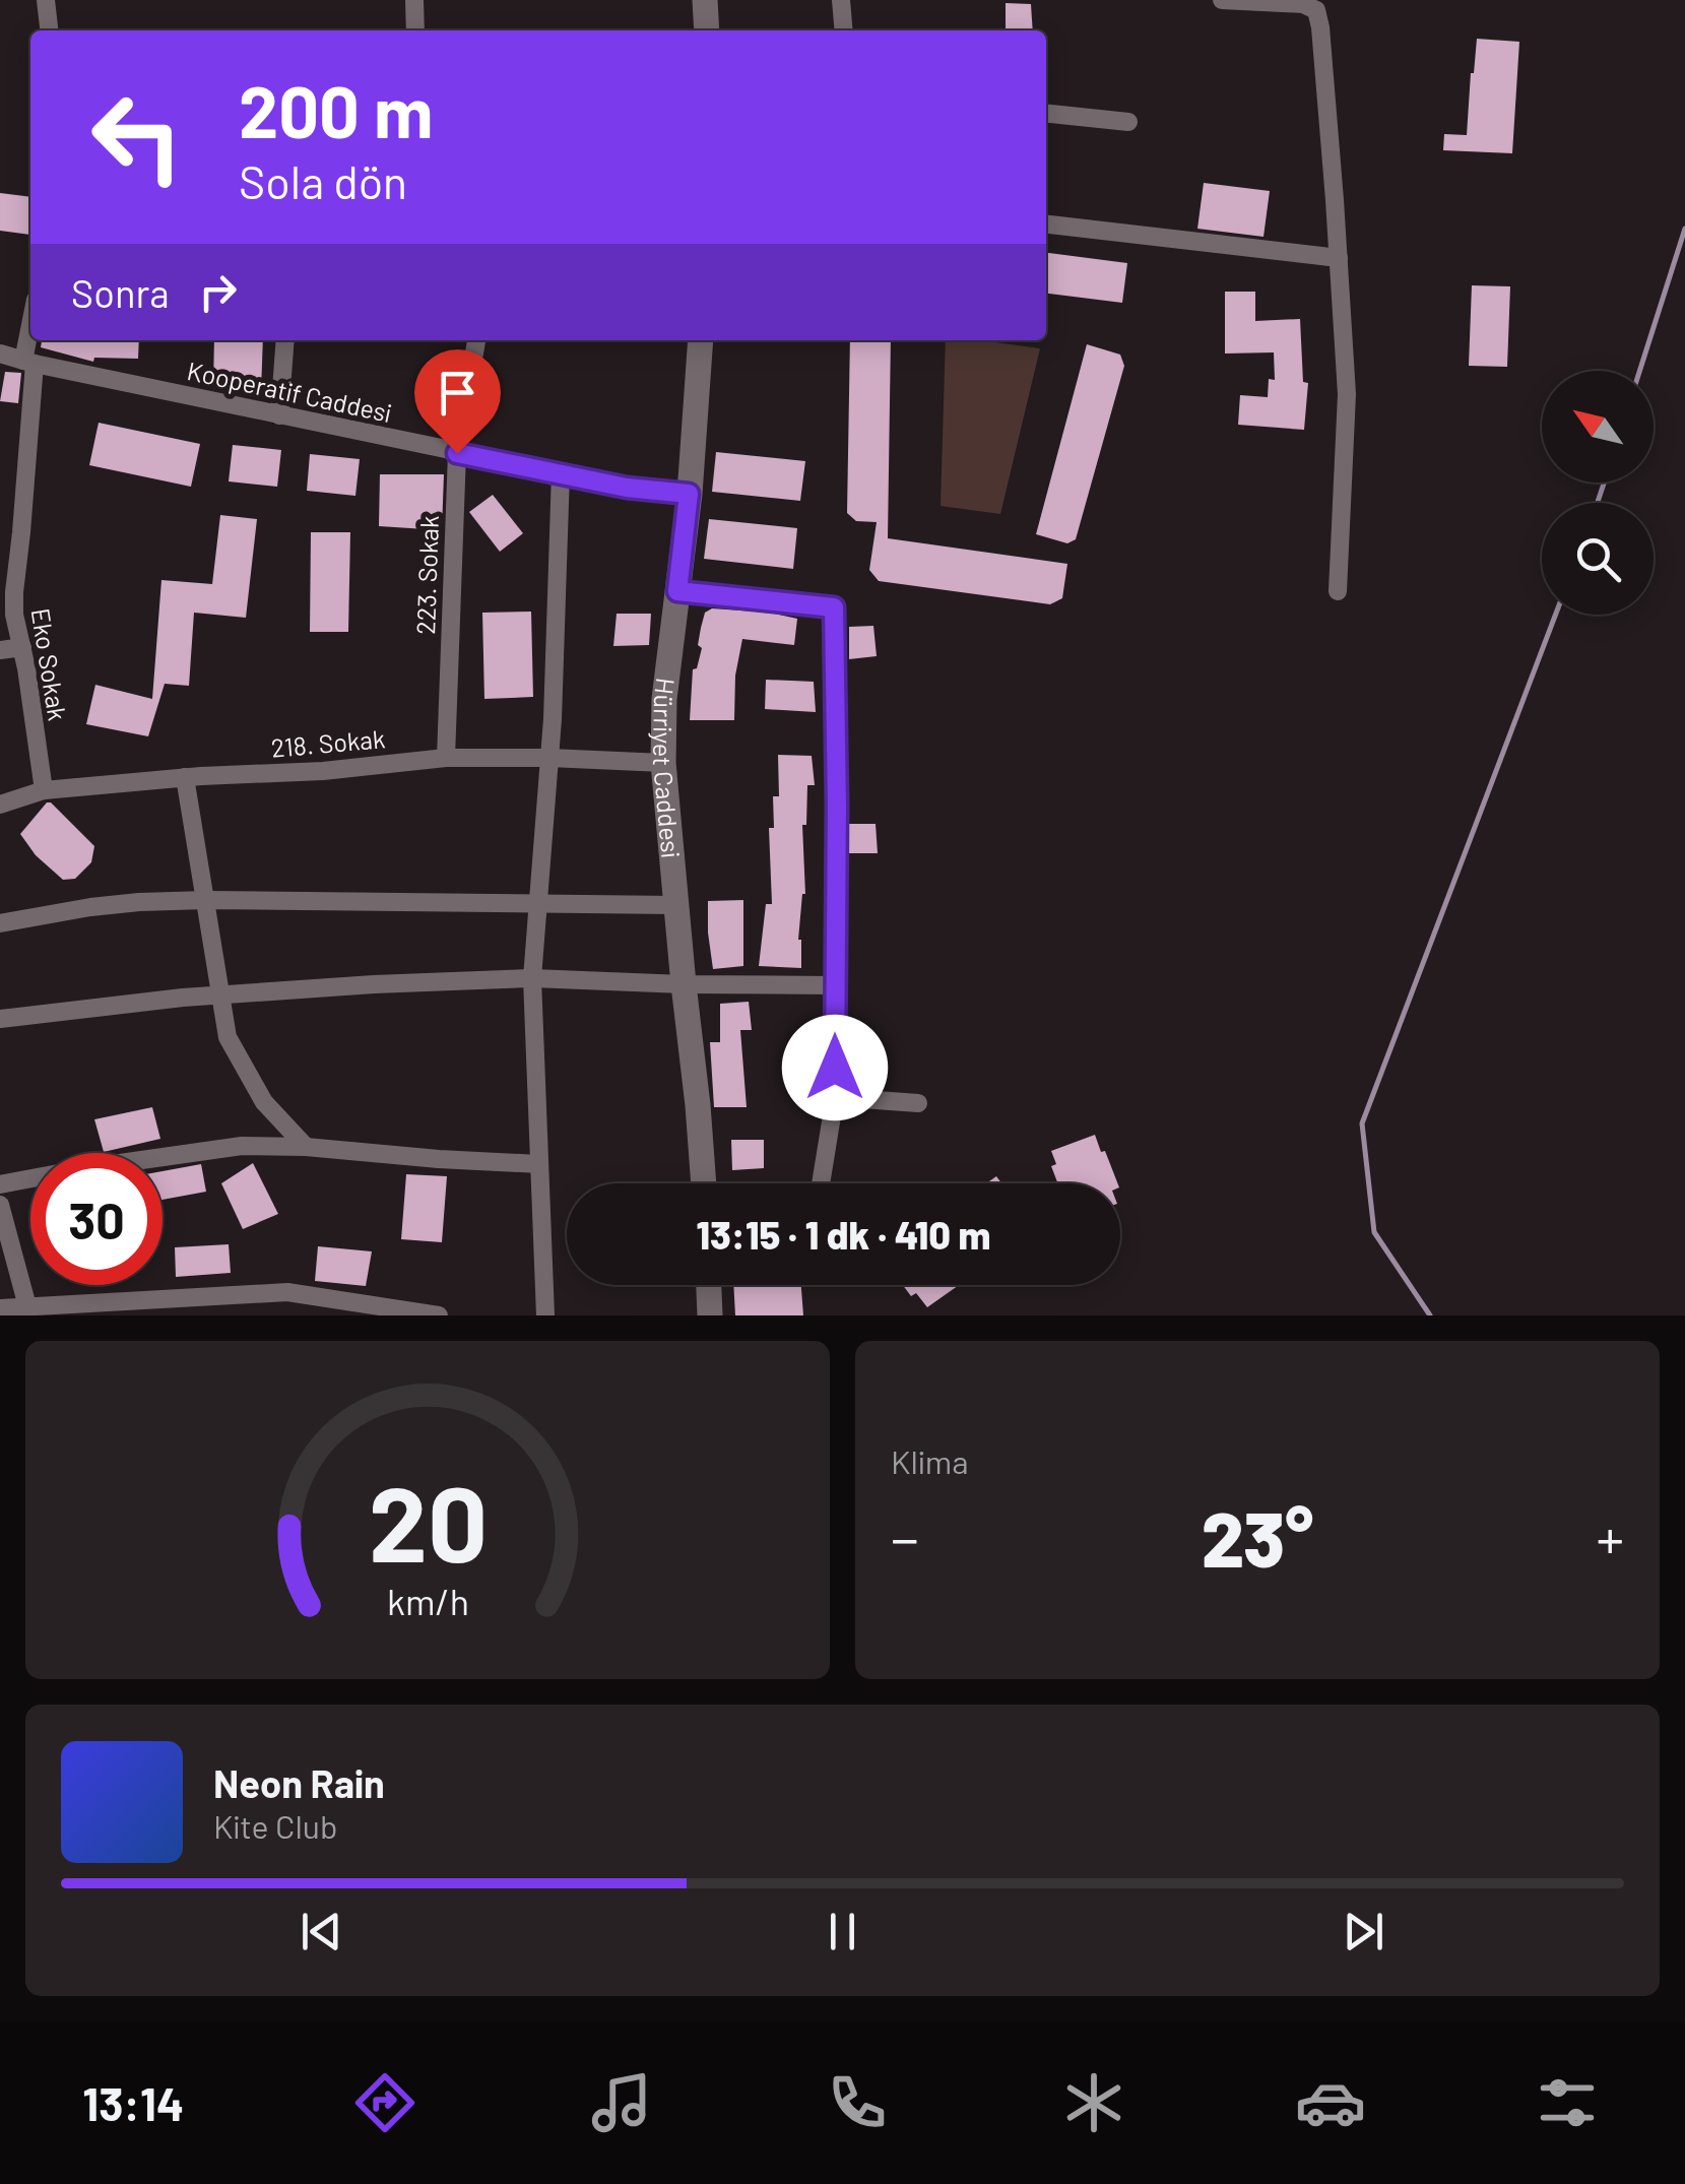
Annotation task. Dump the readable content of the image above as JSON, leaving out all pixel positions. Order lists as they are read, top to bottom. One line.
{"streets":{"street":["Kooperatif Caddesi","223. Sokak","Eko Sokak","218. Sokak","Hürriyet Caddesi"]},"crossings":[["Kooperatif Caddesi","223. Sokak"],["Kooperatif Caddesi","Eko Sokak"],["Kooperatif Caddesi","Hürriyet Caddesi"],["223. Sokak","218. Sokak"],["Eko Sokak","218. Sokak"],["218. Sokak","Hürriyet Caddesi"]],"north":"top left","page":{"turn":["200 m","Sola dön"],"then":"Sonra","limit":"30","trip":"13:15 · 1 dk · 410 m","tile":"Klima","heat":["−","23°","+"],"song":["Neon Rain","Kite Club"],"tabs":"13:14","gauge":["20","km/h"]}}
